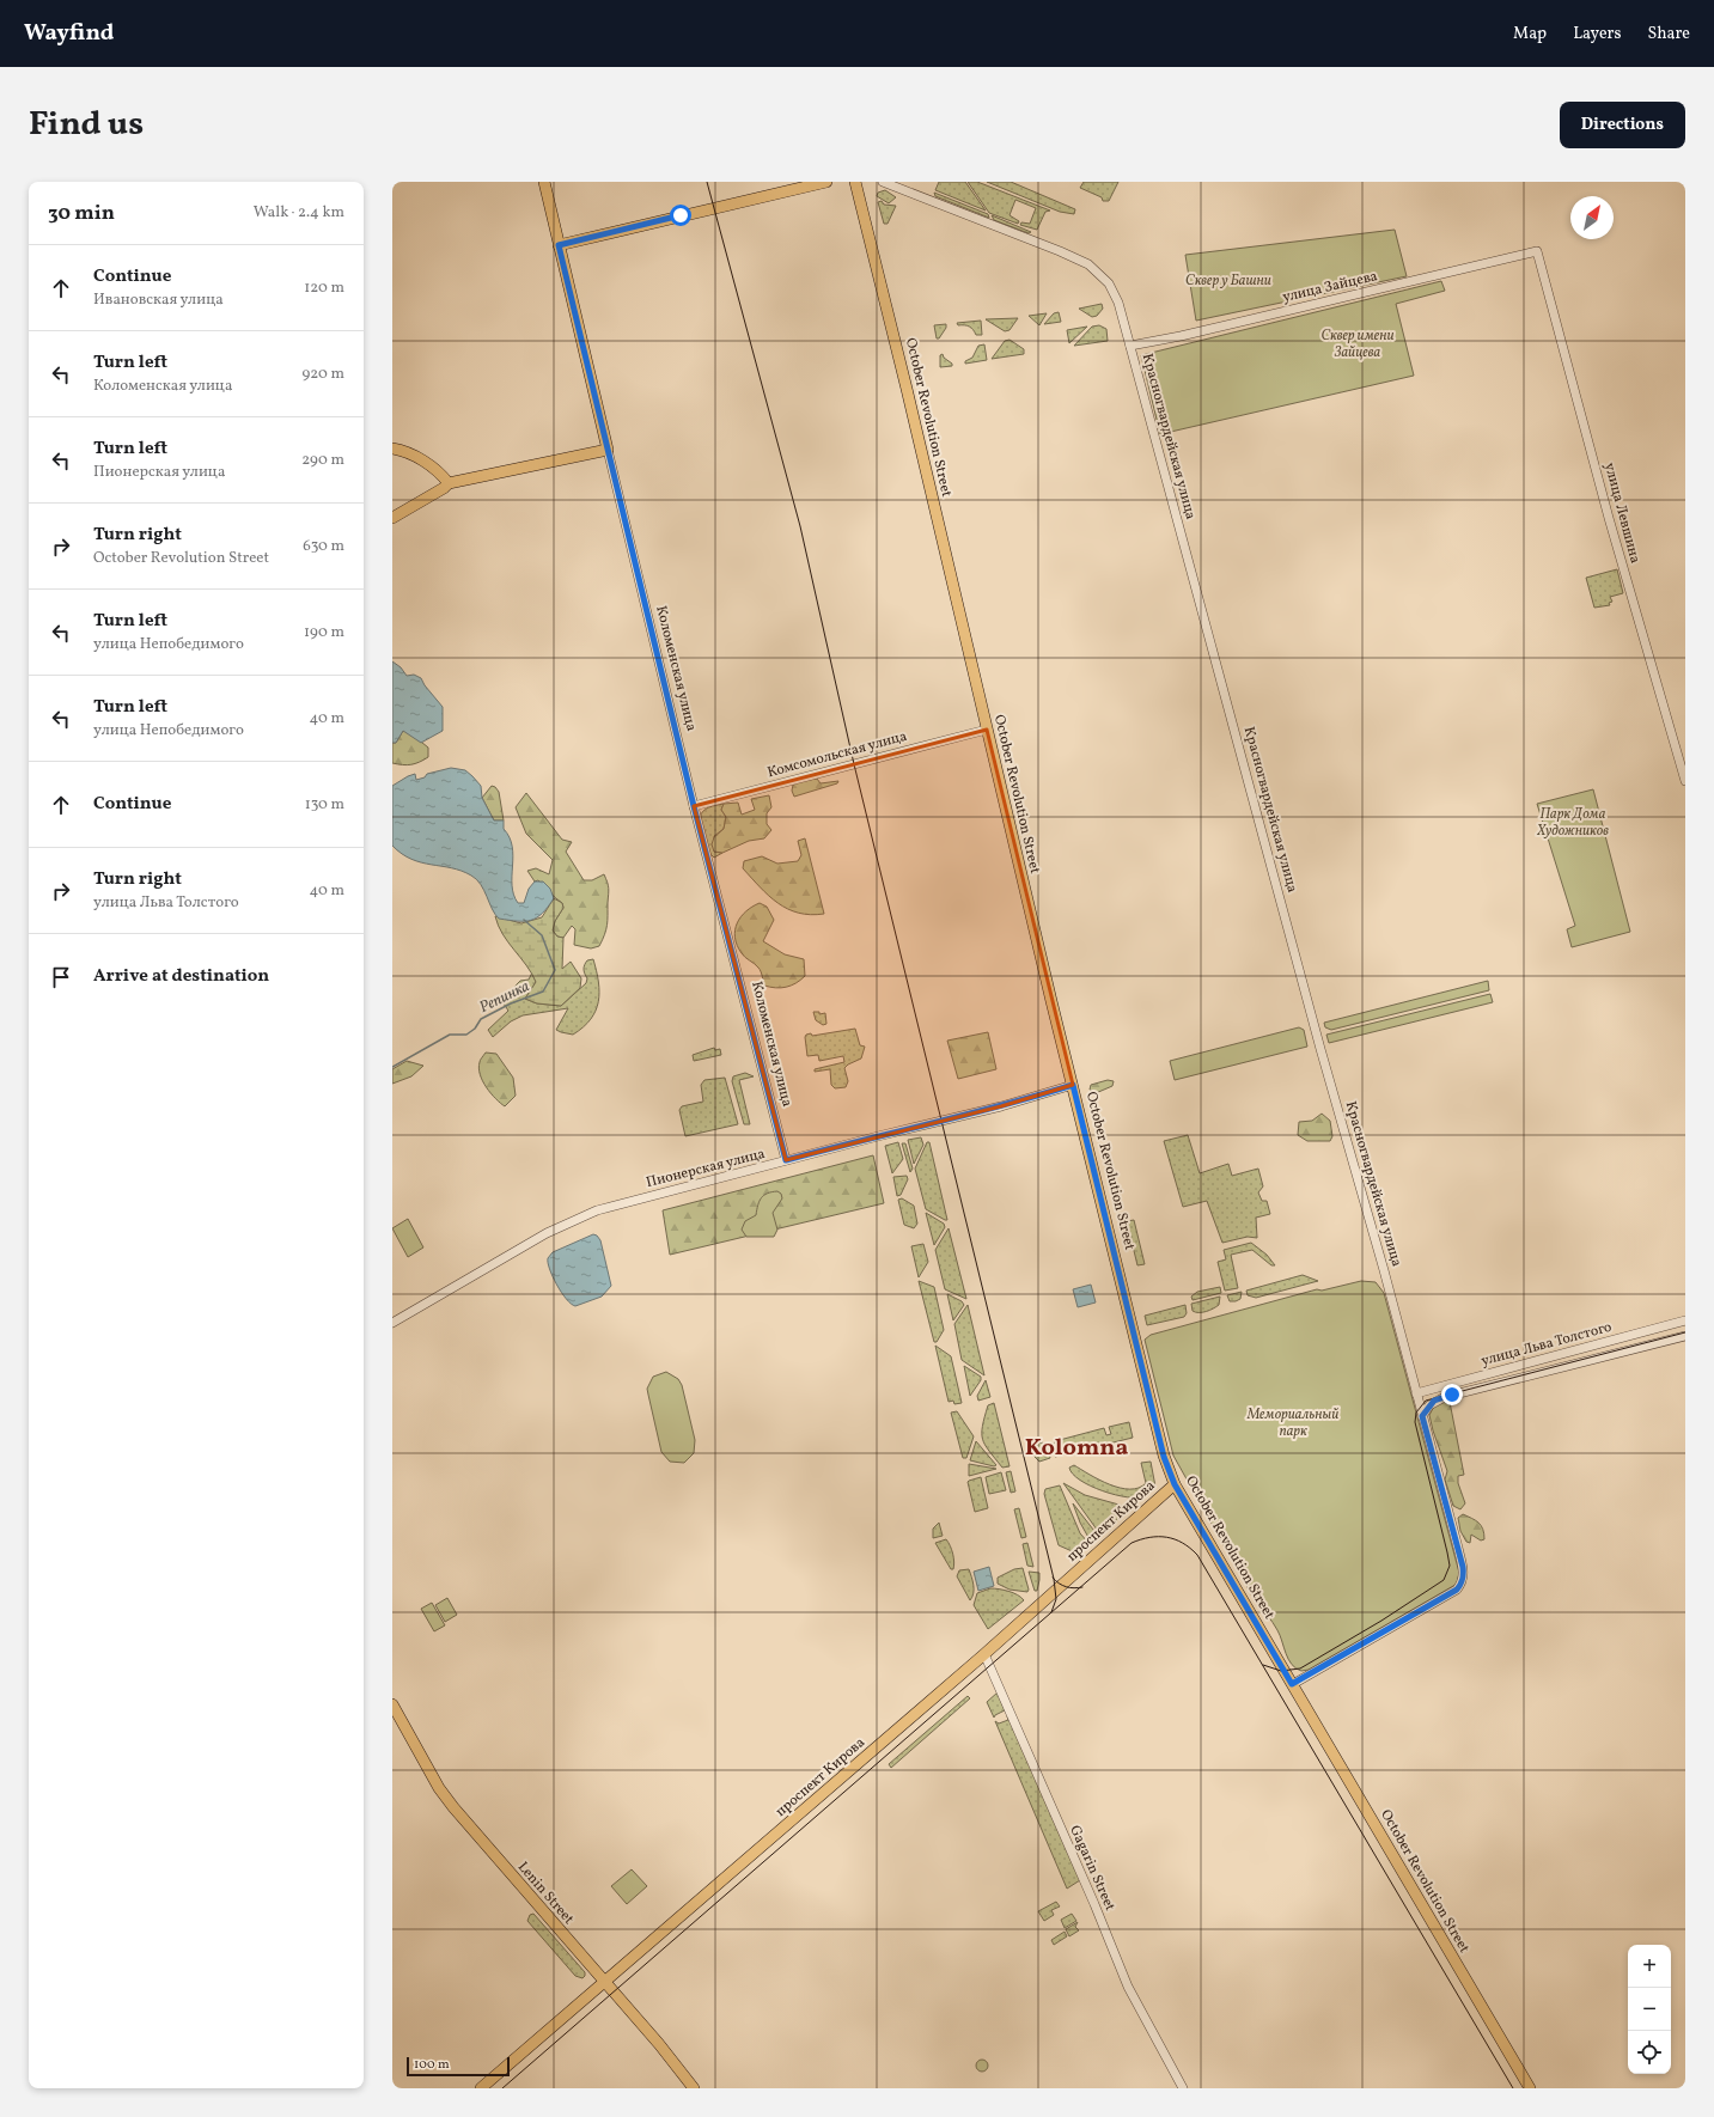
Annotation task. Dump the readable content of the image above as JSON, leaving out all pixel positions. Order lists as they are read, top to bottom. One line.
{"streets":{"main road":["October Revolution Street","Коломенская улица","проспект Кирова","Lenin Street"],"street":["улица Зайцева","Красногвардейская улица","улица Левшина","Комсомольская улица","Пионерская улица","улица Льва Толстого","Gagarin Street"]},"crossings":[["улица Зайцева","Красногвардейская улица"],["улица Зайцева","улица Левшина"],["October Revolution Street","Красногвардейская улица"],["October Revolution Street","Комсомольская улица"],["October Revolution Street","Пионерская улица"],["October Revolution Street","проспект Кирова"],["Красногвардейская улица","улица Льва Толстого"],["Коломенская улица","Комсомольская улица"],["Коломенская улица","Пионерская улица"],["проспект Кирова","Gagarin Street"],["проспект Кирова","Lenin Street"]],"districts":["Kolomna"],"water":["Репинка"],"parks":["Сквер у Башни","Сквер имени Зайцева","Парк Дома Художников","Мемориальный парк"],"scale_bar":"100 m","north":"top right","page":{"header":"Wayfind","nav":["Map","Layers","Share"],"title":"Find us","buttons":"Directions","heading":["30 min","Walk · 2.4 km"],"list":[["Continue","Ивановская улица","120 m"],["Turn left","Коломенская улица","920 m"],["Turn left","Пионерская улица","290 m"],["Turn right","October Revolution Street","630 m"],["Turn left","улица Непобедимого","190 m"],["Turn left","улица Непобедимого","40 m"],["Continue","130 m"],["Turn right","улица Льва Толстого","40 m"],"Arrive at destination"],"map_buttons":["+","−"],"scale":"100 m"}}
